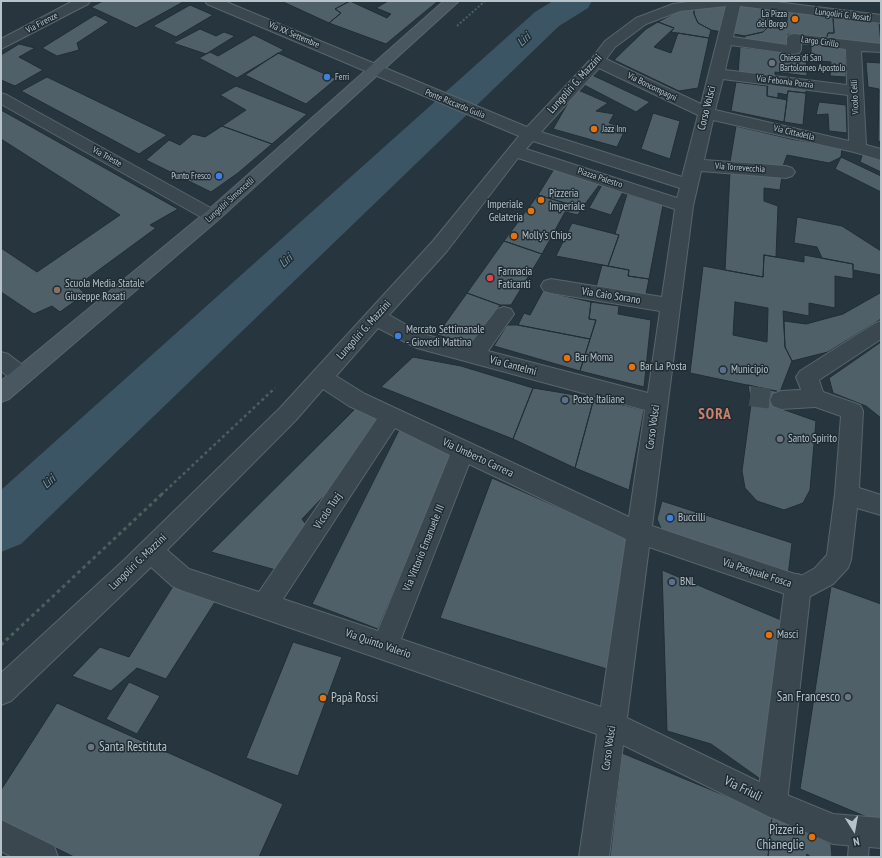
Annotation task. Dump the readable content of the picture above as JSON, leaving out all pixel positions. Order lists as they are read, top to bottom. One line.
{"streets":{"main road":["Lungoliri Simoncelli"],"street":["Lungoliri G. Rosati","Via Firenze","Via XX Settembre","Largo Cirillo","Via Febonia Porzia","Lungoliri G. Mazzini","Via Boncompagni","Vicolo Celli","Ponte Riccardo Gulia","Corso Volsci","Via Cittadella","Via Trieste","Via Torrevecchia","Piazza Palestro","Via Caio Sorano","Via Cantelmi","Via Umberto Carrera","Vicolo Tuzj","Via Vittorio Emanuele III","Via Pasquale Fosca","Via Quinto Valerio","Via Friuli"]},"crossings":[["Lungoliri G. Rosati","Lungoliri G. Mazzini"],["Lungoliri G. Rosati","Corso Volsci"],["Via XX Settembre","Ponte Riccardo Gulia"],["Via XX Settembre","Lungoliri Simoncelli"],["Largo Cirillo","Vicolo Celli"],["Largo Cirillo","Corso Volsci"],["Via Febonia Porzia","Vicolo Celli"],["Via Febonia Porzia","Corso Volsci"],["Lungoliri G. Mazzini","Via Boncompagni"],["Lungoliri G. Mazzini","Ponte Riccardo Gulia"],["Lungoliri G. Mazzini","Corso Volsci"],["Lungoliri G. Mazzini","Piazza Palestro"],["Lungoliri G. Mazzini","Via Cantelmi"],["Lungoliri G. Mazzini","Via Umberto Carrera"],["Lungoliri G. Mazzini","Via Quinto Valerio"],["Via Boncompagni","Corso Volsci"],["Via Boncompagni","Via Cittadella"],["Vicolo Celli","Via Cittadella"],["Ponte Riccardo Gulia","Piazza Palestro"],["Corso Volsci","Via Cittadella"],["Corso Volsci","Via Torrevecchia"],["Corso Volsci","Piazza Palestro"],["Corso Volsci","Via Caio Sorano"],["Corso Volsci","Via Cantelmi"],["Corso Volsci","Via Umberto Carrera"],["Corso Volsci","Via Pasquale Fosca"],["Corso Volsci","Via Quinto Valerio"],["Corso Volsci","Via Friuli"],["Via Trieste","Lungoliri Simoncelli"],["Via Umberto Carrera","Vicolo Tuzj"],["Via Umberto Carrera","Via Vittorio Emanuele III"],["Via Umberto Carrera","Via Pasquale Fosca"],["Vicolo Tuzj","Via Quinto Valerio"],["Via Vittorio Emanuele III","Via Quinto Valerio"],["Via Quinto Valerio","Via Friuli"]],"districts":["SORA"],"water":["Liri"],"places":["La Pizza del Borgo","Chiesa di San Bartolomeo Apostolo","Ferri","Jazz Inn","Punto Fresco","Pizzeria Imperiale","Imperiale Gelateria","Molly's Chips","Farmacia Faticanti","Scuola Media Statale Giuseppe Rosati","Mercato Settimanale - Giovedi Mattina","Bar Moma","Bar La Posta","Municipio","Poste Italiane","Santo Spirito","Buccilli","BNL","Masci","San Francesco","Papà Rossi","Santa Restituta","Pizzeria Chianeglie"],"north":"bottom"}
